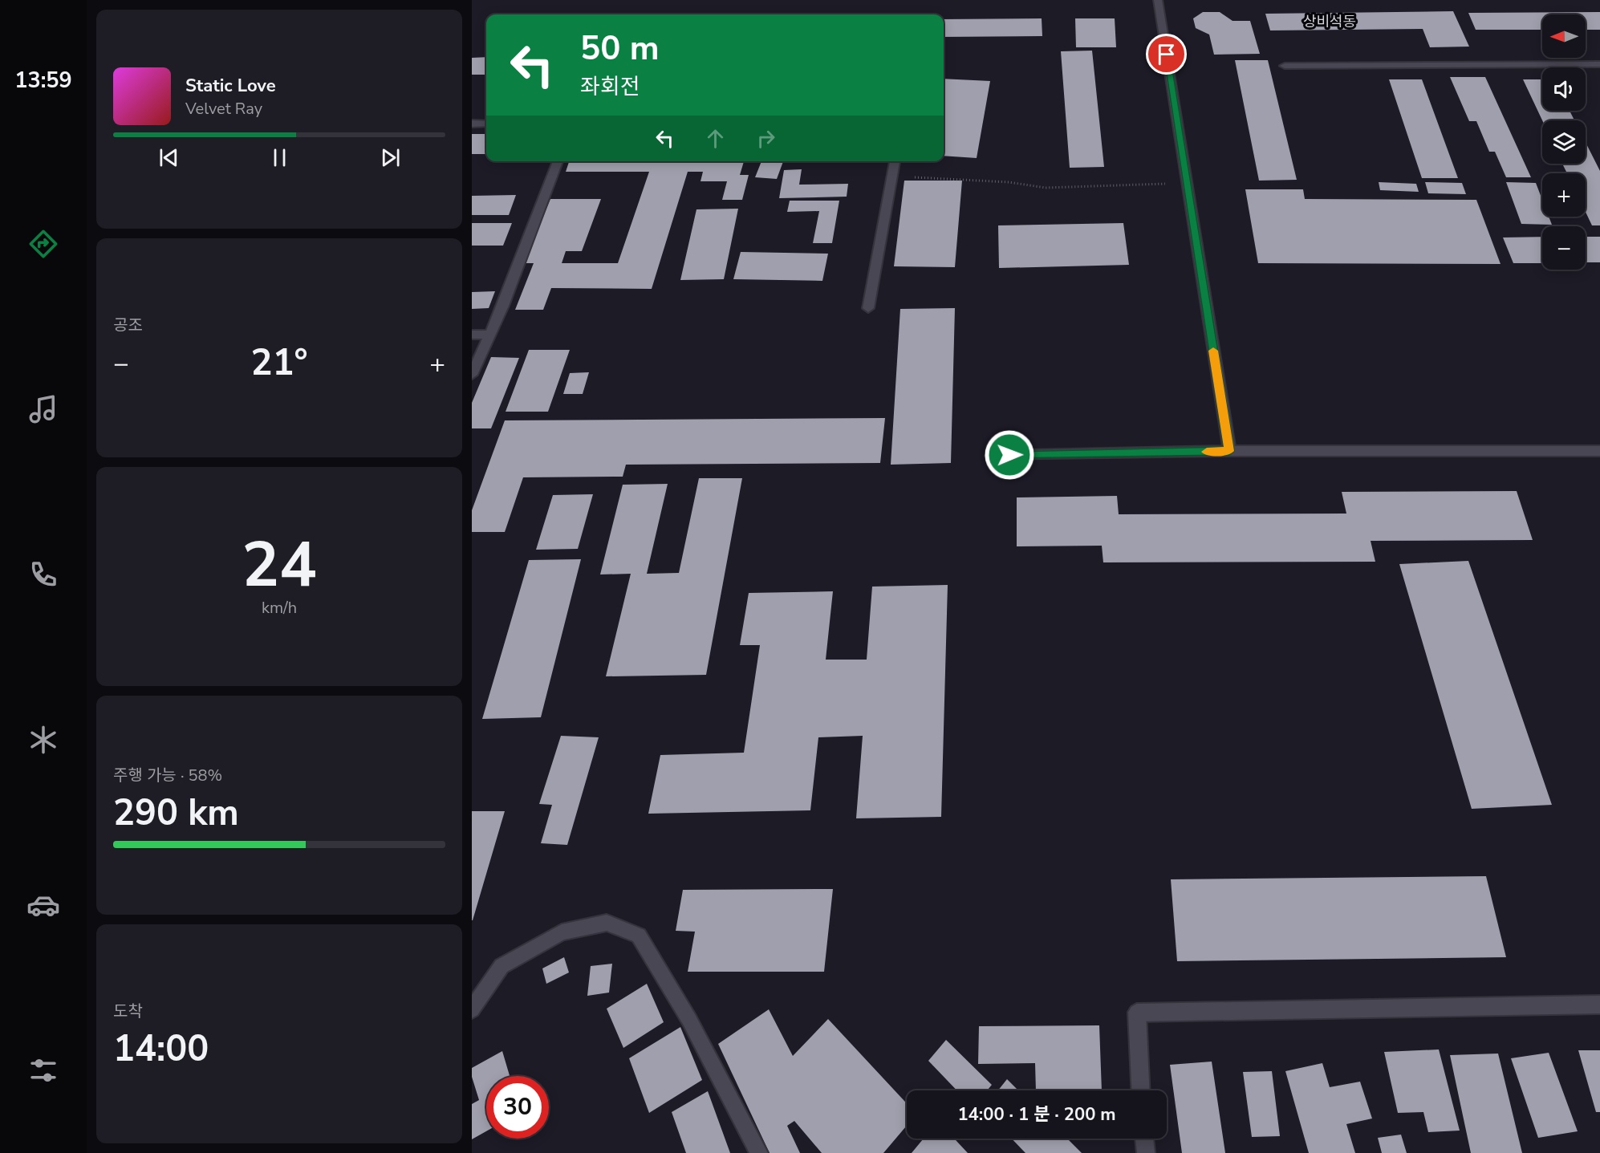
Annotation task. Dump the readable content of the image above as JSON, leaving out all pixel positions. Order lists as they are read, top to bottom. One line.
{"districts":["상비석동"],"north":"left","page":{"tabs":"13:59","map_buttons":["+","−"],"turn":["50 m","좌회전"],"song":["Static Love","Velvet Ray"],"tile":["공조",["24","km/h"],["주행 가능 · 58%","290 km"],["도착","14:00"]],"heat":["−","21°","+"],"limit":"30","trip":"14:00 · 1 분 · 200 m"}}
